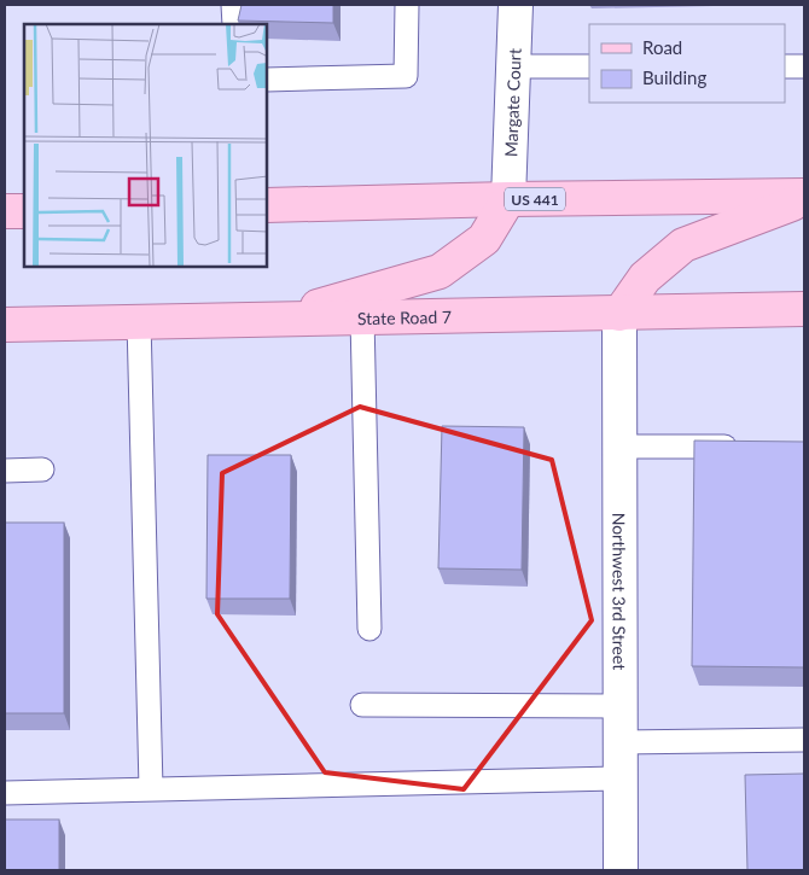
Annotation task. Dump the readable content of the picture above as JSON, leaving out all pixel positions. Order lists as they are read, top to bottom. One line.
{"streets":{"main road":["US 441","State Road 7"],"street":["Margate Court","Northwest 3rd Street"]},"crossings":[["Margate Court","US 441"],["State Road 7","Northwest 3rd Street"]],"legend":["Road","Building"]}
